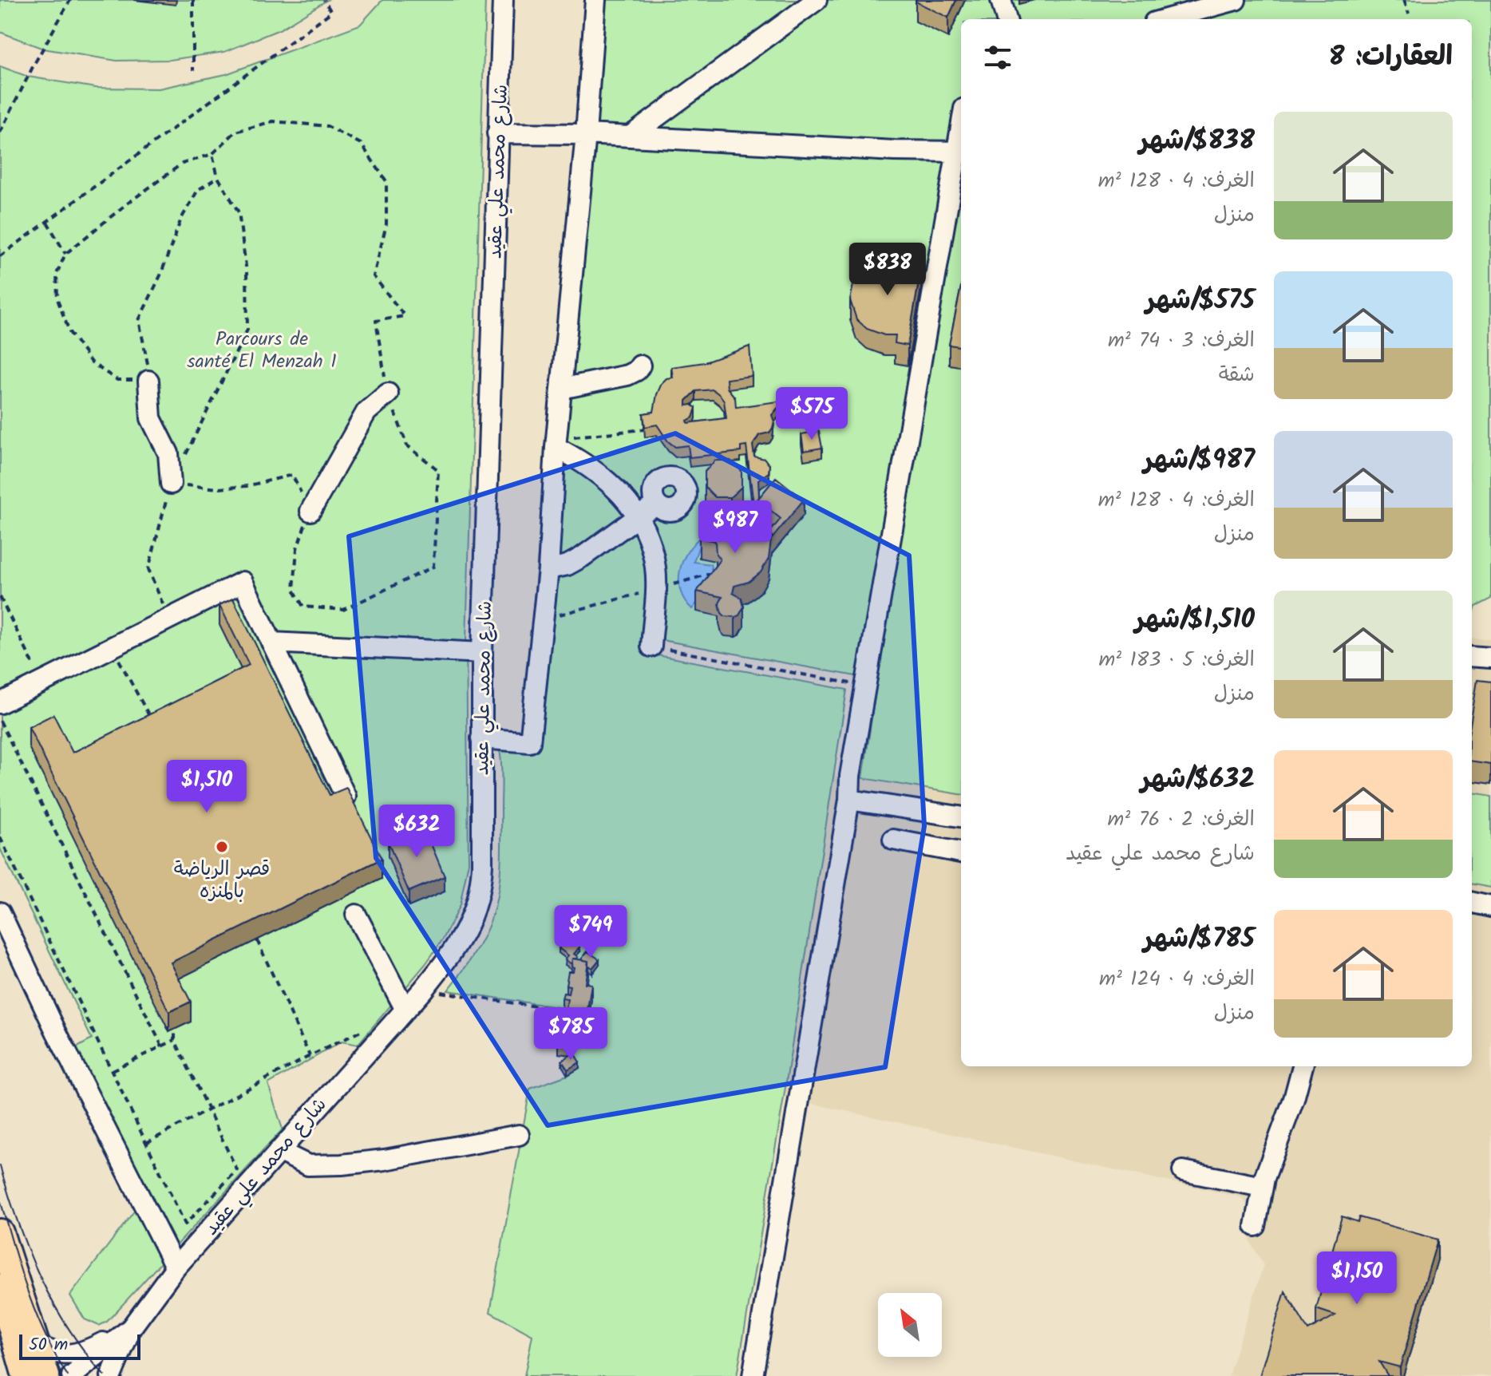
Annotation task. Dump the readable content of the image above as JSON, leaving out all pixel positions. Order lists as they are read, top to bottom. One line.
{"streets":{"street":["شارع محمد علي عقيد"]},"parks":["Parcours de santé El Menzah 1"],"places":["قصر الرياضة بالمنزه"],"scale_bar":"50 m","north":"top left","page":{"heading":"العقارات: 8","list":[{"name":"$838/شهر","note":"الغرف: 4 · 128 m² · منزل"},{"name":"$575/شهر","note":"الغرف: 3 · 74 m² · شقة"},{"name":"$987/شهر","note":"الغرف: 4 · 128 m² · منزل"},{"name":"$1,510/شهر","note":"الغرف: 5 · 183 m² · منزل"},{"name":"$632/شهر","note":"الغرف: 2 · 76 m² · شارع محمد علي عقيد"},{"name":"$785/شهر","note":"الغرف: 4 · 124 m² · منزل"}],"price":["$838","$575","$987","$1,510","$632","$749","$785","$1,150"],"scale":"50 m"}}
